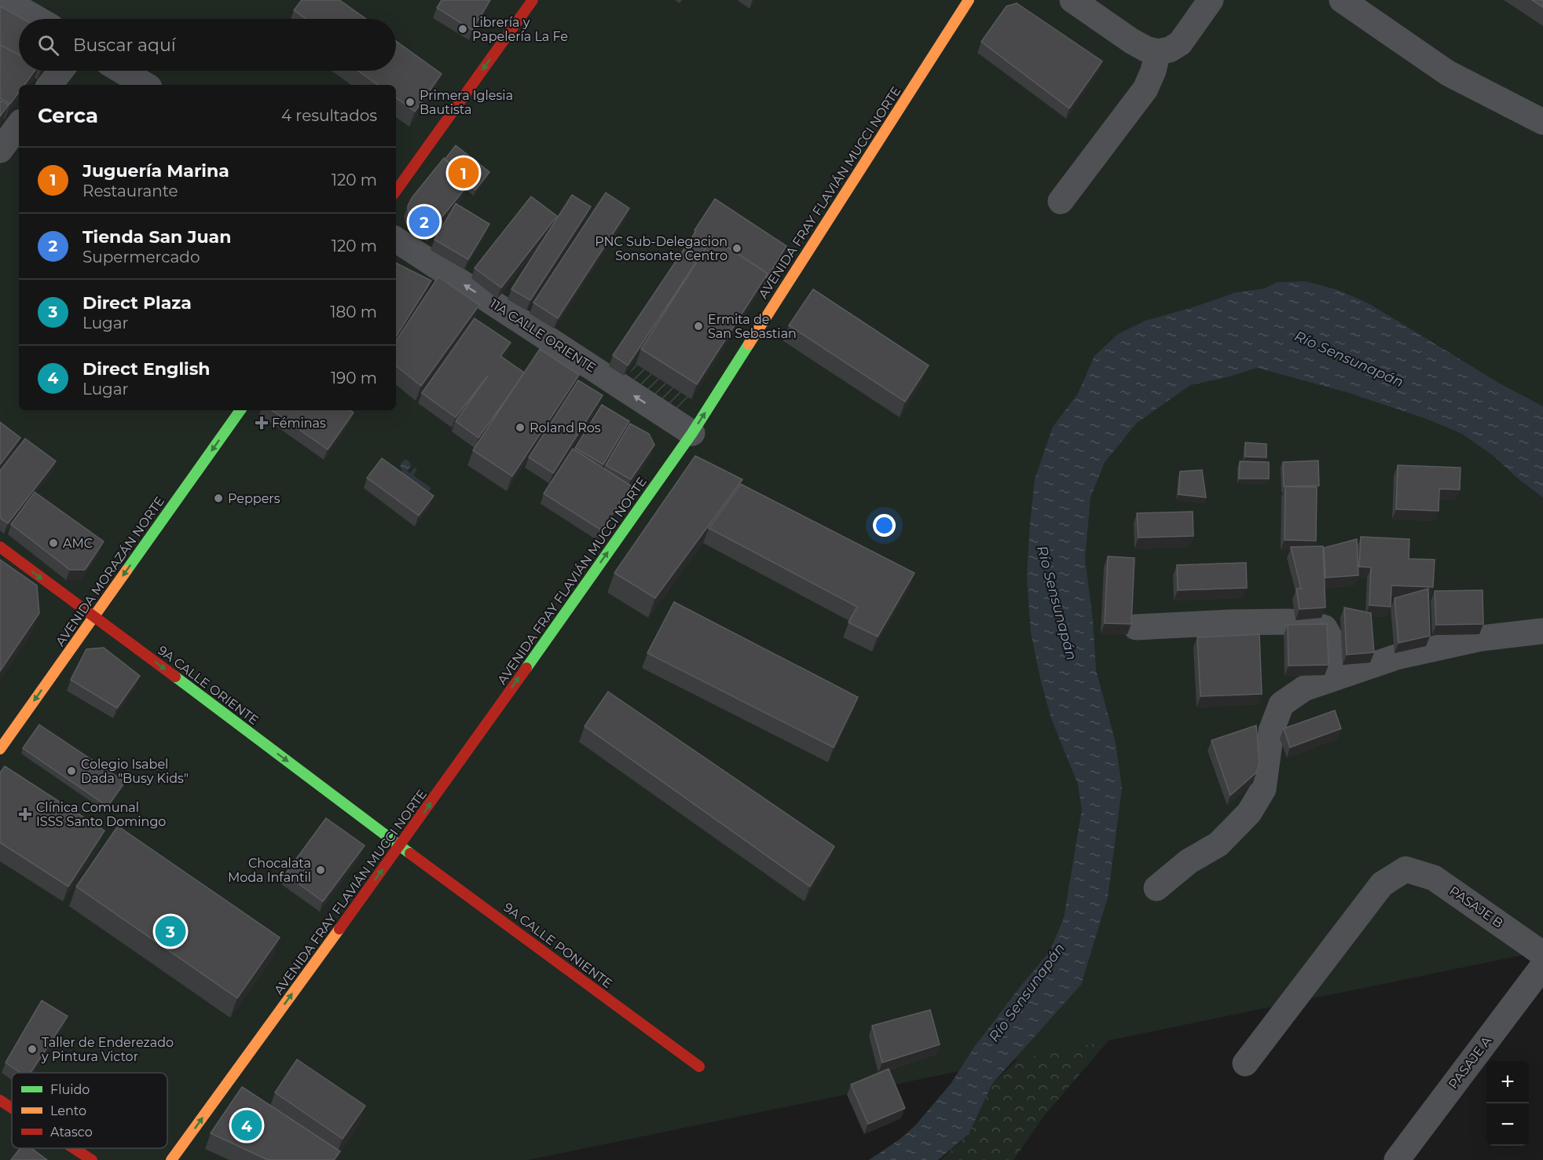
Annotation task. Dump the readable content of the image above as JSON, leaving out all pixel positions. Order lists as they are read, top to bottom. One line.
{"streets":{"main road":["AVENIDA FRAY FLAVIÁN MUCCI NORTE","AVENIDA MORAZÁN NORTE","9A CALLE ORIENTE","9A CALLE PONIENTE"],"street":["11A CALLE ORIENTE","PASAJE B","PASAJE A"]},"crossings":[["AVENIDA FRAY FLAVIÁN MUCCI NORTE","11A CALLE ORIENTE"],["AVENIDA FRAY FLAVIÁN MUCCI NORTE","9A CALLE ORIENTE"],["AVENIDA FRAY FLAVIÁN MUCCI NORTE","9A CALLE PONIENTE"],["AVENIDA MORAZÁN NORTE","9A CALLE ORIENTE"],["9A CALLE ORIENTE","9A CALLE PONIENTE"]],"one_way":["AVENIDA FRAY FLAVIÁN MUCCI NORTE","11A CALLE ORIENTE","AVENIDA MORAZÁN NORTE","9A CALLE ORIENTE"],"water":["Río Sensunapán"],"places":{"other":["Librería y Papelería La Fe","Primera Iglesia Bautista","PNC Sub-Delegacion Sonsonate Centro","Ermita de San Sebastian","Roland Ros","Peppers","AMC","Colegio Isabel Dada \"Busy Kids\"","Chocalata Moda Infantil","Taller de Enderezado y Pintura Victor"],"health":["Féminas","Clínica Comunal ISSS Santo Domingo"]},"legend":["Fluido","Lento","Atasco"],"page":{"search":"Buscar aquí","heading":["Cerca","4 resultados"],"list":[{"mark":"1","name":"Juguería Marina","note":"Restaurante","value":"120 m"},{"mark":"2","name":"Tienda San Juan","note":"Supermercado","value":"120 m"},{"mark":"3","name":"Direct Plaza","note":"Lugar","value":"180 m"},{"mark":"4","name":"Direct English","note":"Lugar","value":"190 m"}],"pins":["1","2","3","4"],"map_buttons":["+","−"]}}
